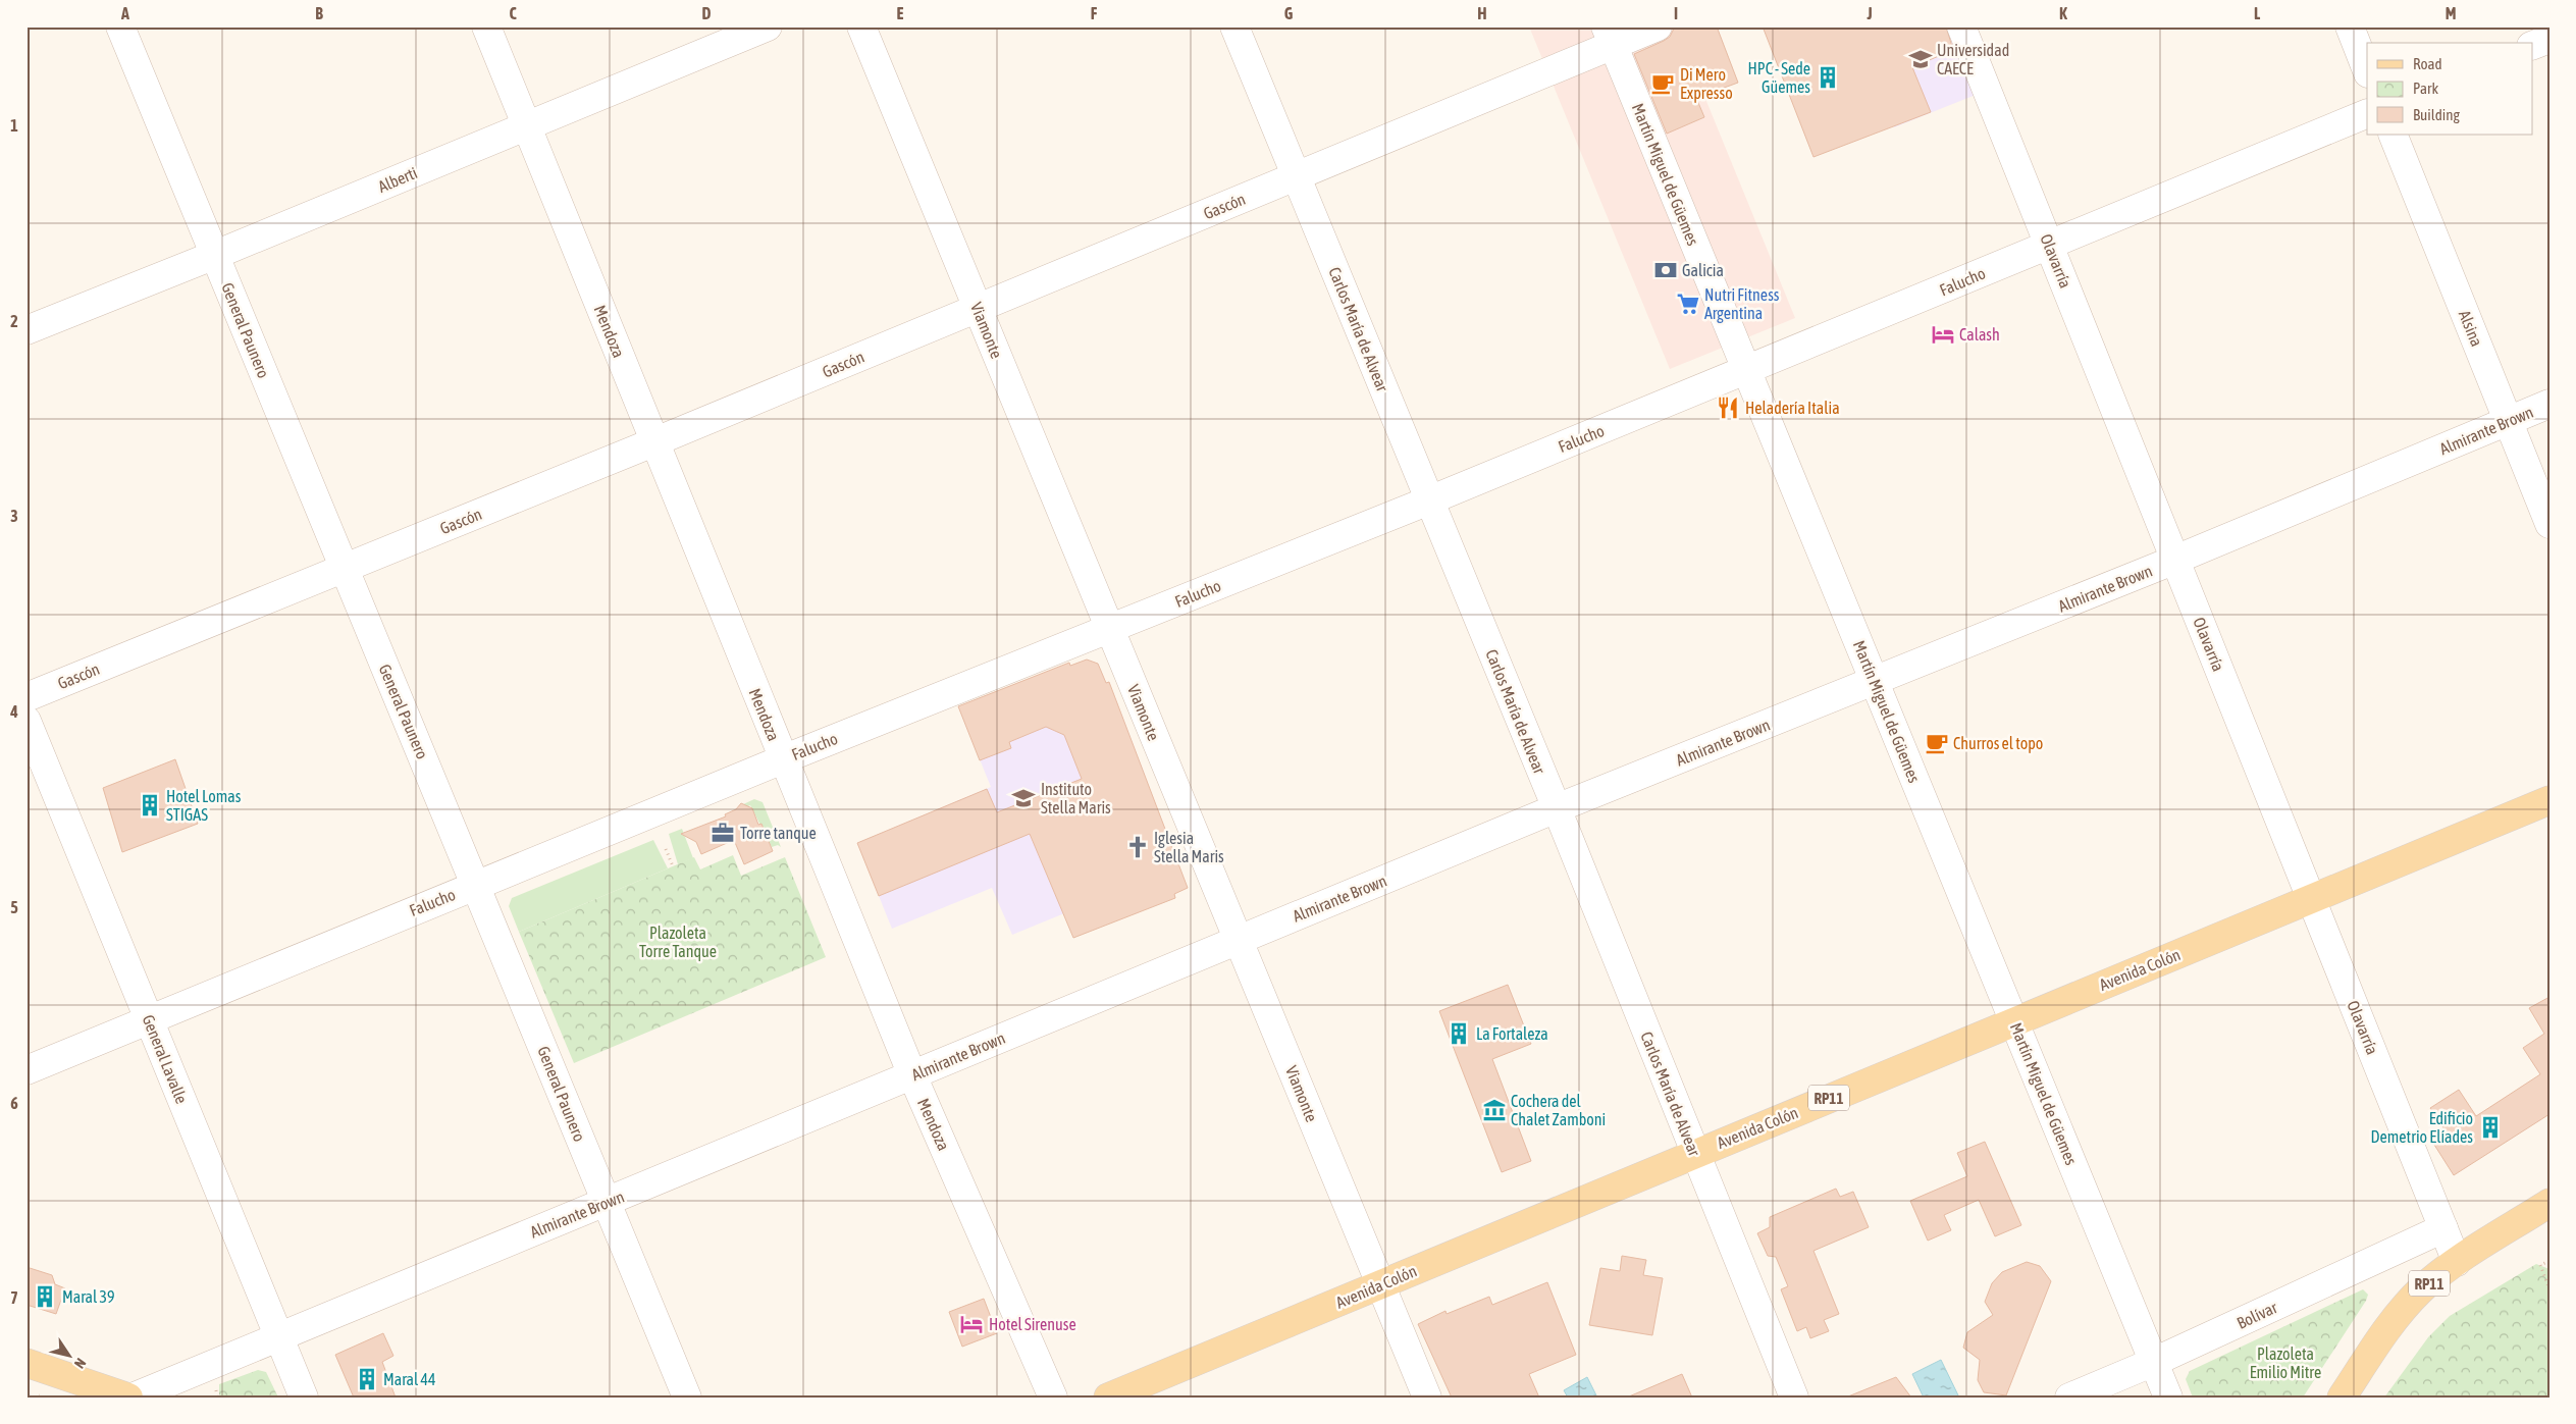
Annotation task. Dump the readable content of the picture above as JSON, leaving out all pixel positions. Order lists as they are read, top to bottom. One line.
{"streets":{"main road":["Avenida Colón","RP11"],"street":["Martín Miguel de Güemes","Alberti","Gascón","Olavarría","Falucho","Alsina","Carlos María de Alvear","General Paunero","Viamonte","Mendoza","Almirante Brown","General Lavalle","Bolívar"]},"crossings":[["Martín Miguel de Güemes","Gascón"],["Martín Miguel de Güemes","Falucho"],["Martín Miguel de Güemes","Almirante Brown"],["Martín Miguel de Güemes","Avenida Colón"],["Martín Miguel de Güemes","Bolívar"],["Alberti","General Paunero"],["Alberti","Mendoza"],["Gascón","Carlos María de Alvear"],["Gascón","General Paunero"],["Gascón","Viamonte"],["Gascón","Mendoza"],["Olavarría","Falucho"],["Olavarría","Almirante Brown"],["Olavarría","Avenida Colón"],["Olavarría","RP11"],["Olavarría","Bolívar"],["Falucho","Carlos María de Alvear"],["Falucho","General Paunero"],["Falucho","Viamonte"],["Falucho","Mendoza"],["Falucho","General Lavalle"],["Alsina","Almirante Brown"],["Carlos María de Alvear","Almirante Brown"],["Carlos María de Alvear","Avenida Colón"],["General Paunero","Almirante Brown"],["Viamonte","Almirante Brown"],["Viamonte","Avenida Colón"],["Mendoza","Almirante Brown"],["Almirante Brown","General Lavalle"]],"parks":["Plazoleta Torre Tanque","Plazoleta Emilio Mitre"],"places":{"school or university":["Universidad CAECE","Instituto Stella Maris"],"building":["HPC - Sede Güemes","Hotel Lomas STIGAS","La Fortaleza","Edificio Demetrio Elíades","Maral 39","Maral 44"],"cafe":["Di Mero Expresso","Churros el topo"],"bank":["Galicia"],"supermarket":["Nutri Fitness Argentina"],"hotel":["Calash","Hotel Sirenuse"],"restaurant":["Heladería Italia"],"office":["Torre tanque"],"church":["Iglesia Stella Maris"],"museum":["Cochera del Chalet Zamboni"]},"legend":["Road","Park","Building"],"north":"bottom right","grid":{"columns":["A","B","C","D","E","F","G","H","I","J","K","L","M"],"rows":["1","2","3","4","5","6","7"]}}
